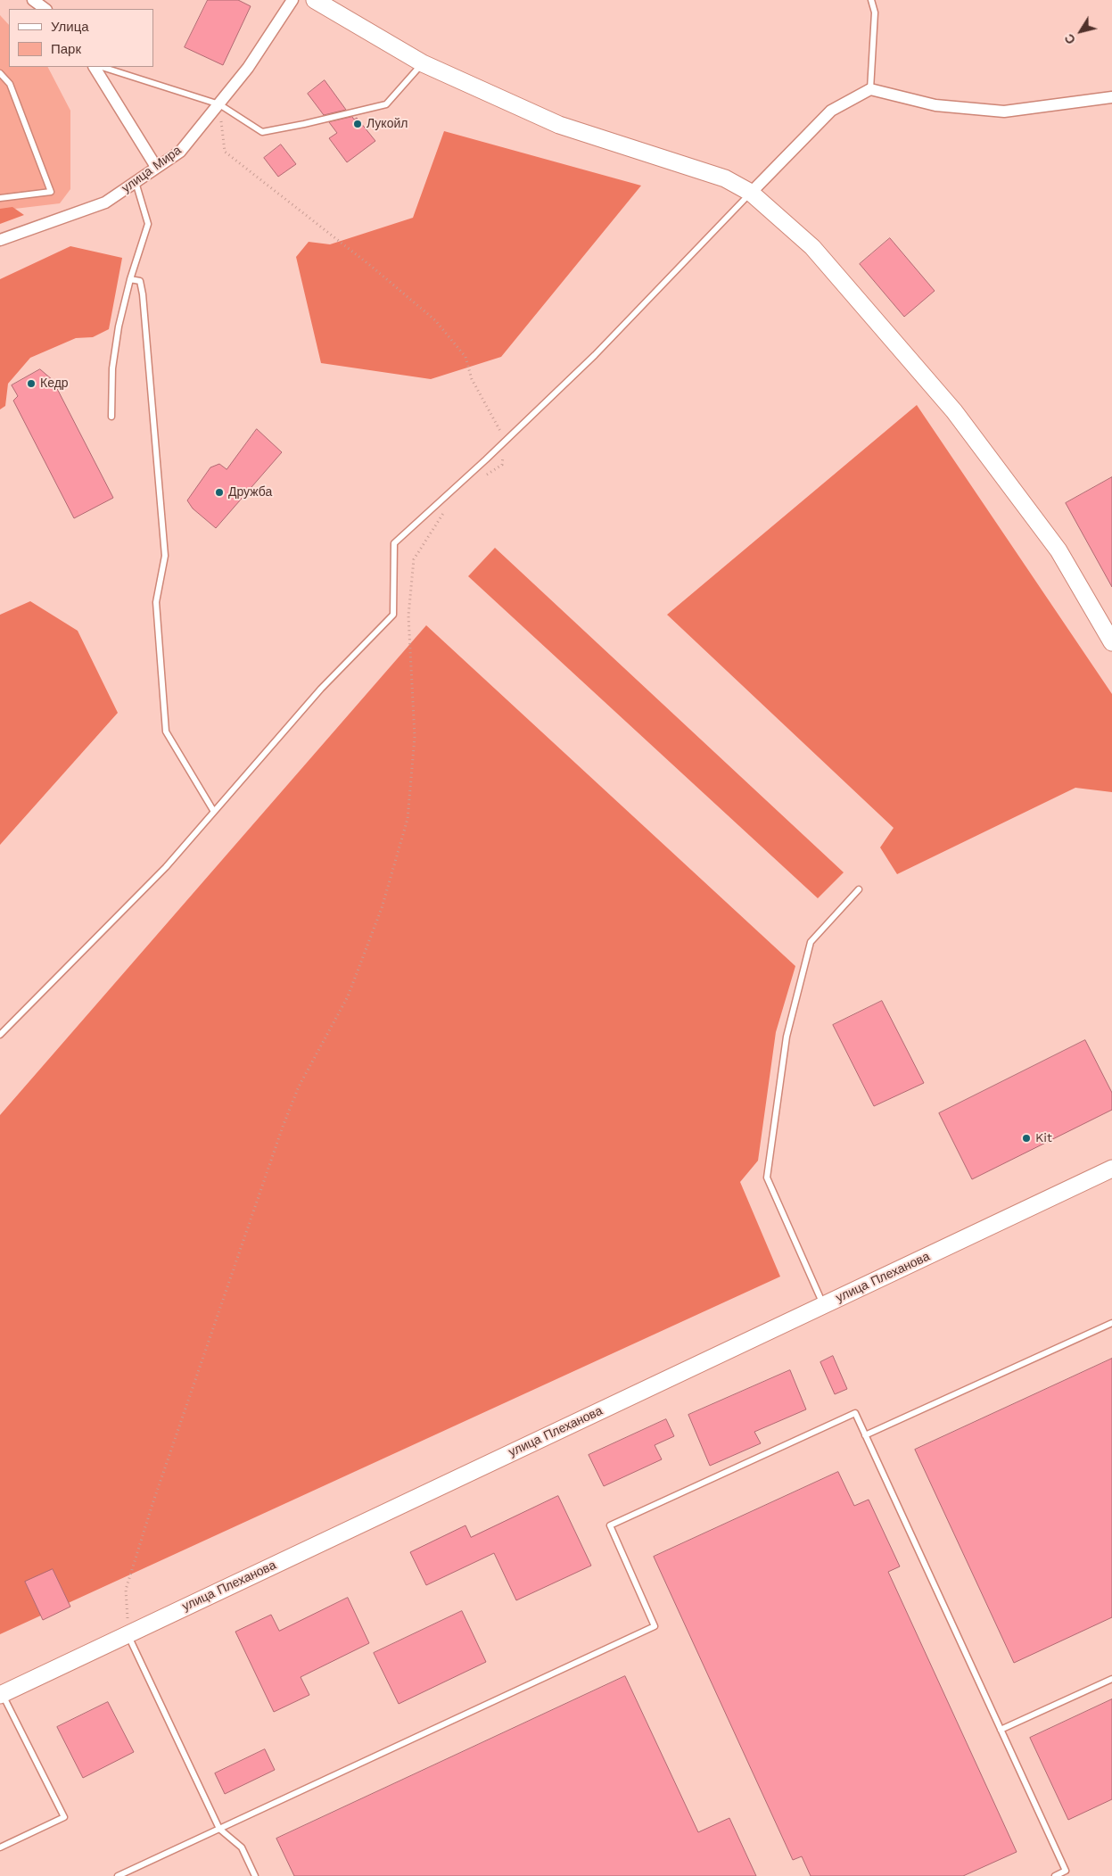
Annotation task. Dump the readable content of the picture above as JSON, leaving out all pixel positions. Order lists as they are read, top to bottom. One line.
{"streets":{"main road":["улица Плеханова"],"street":["улица Мира"]},"places":["Лукойл","Кедр","Дружба","Kit"],"legend":["Улица","Парк"],"north":"bottom left"}
